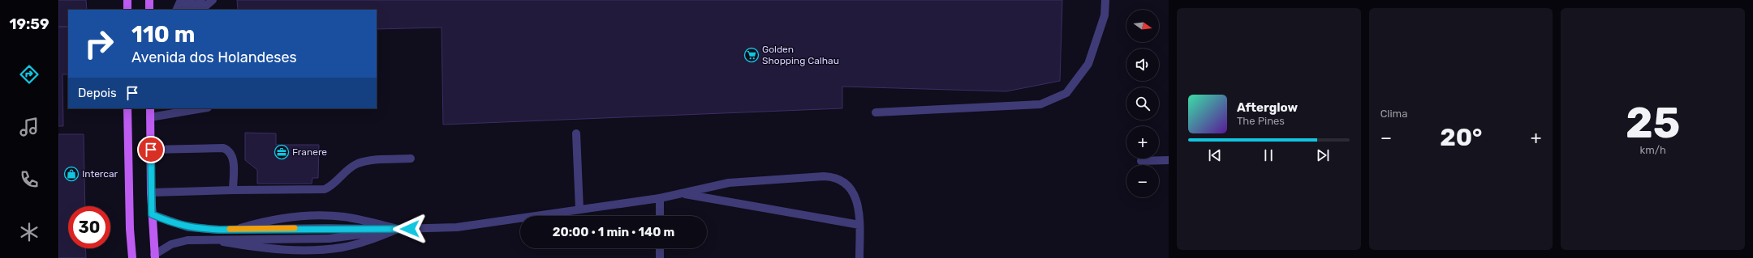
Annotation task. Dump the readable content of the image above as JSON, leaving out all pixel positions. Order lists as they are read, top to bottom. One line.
{"places":{"supermarket":["Golden Shopping Calhau"],"office":["Franere"],"shop":["Intercar"]},"north":"right","page":{"tabs":"19:59","tile":["Clima",["25","km/h"]],"map_buttons":["+","−"],"turn":["110 m","Avenida dos Holandeses"],"then":"Depois","song":["Afterglow","The Pines"],"heat":["−","20°","+"],"limit":"30","trip":"20:00 · 1 min · 140 m"}}
